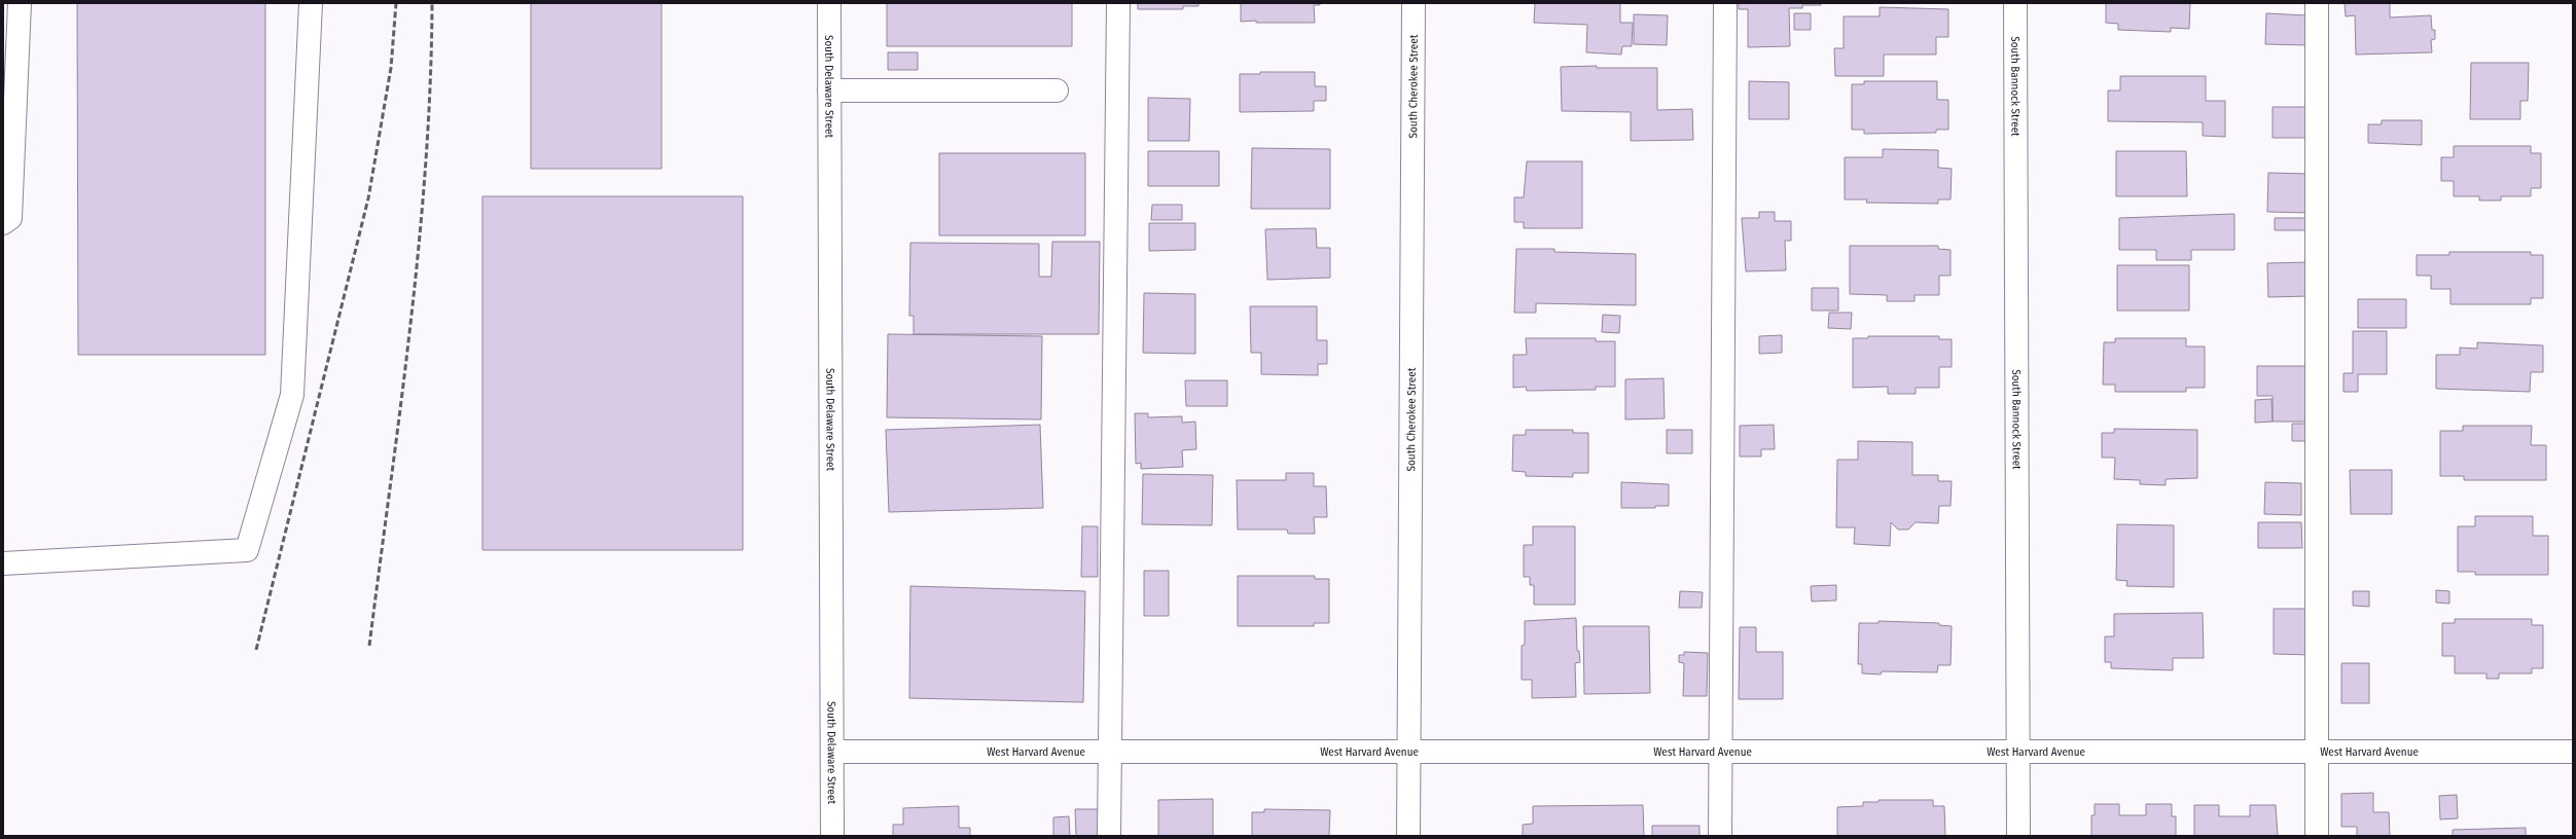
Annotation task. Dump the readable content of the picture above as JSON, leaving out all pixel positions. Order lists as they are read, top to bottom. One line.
{"streets":{"street":["South Delaware Street","South Cherokee Street","South Bannock Street","West Harvard Avenue"]},"crossings":[["South Delaware Street","West Harvard Avenue"],["South Cherokee Street","West Harvard Avenue"],["South Bannock Street","West Harvard Avenue"]]}
